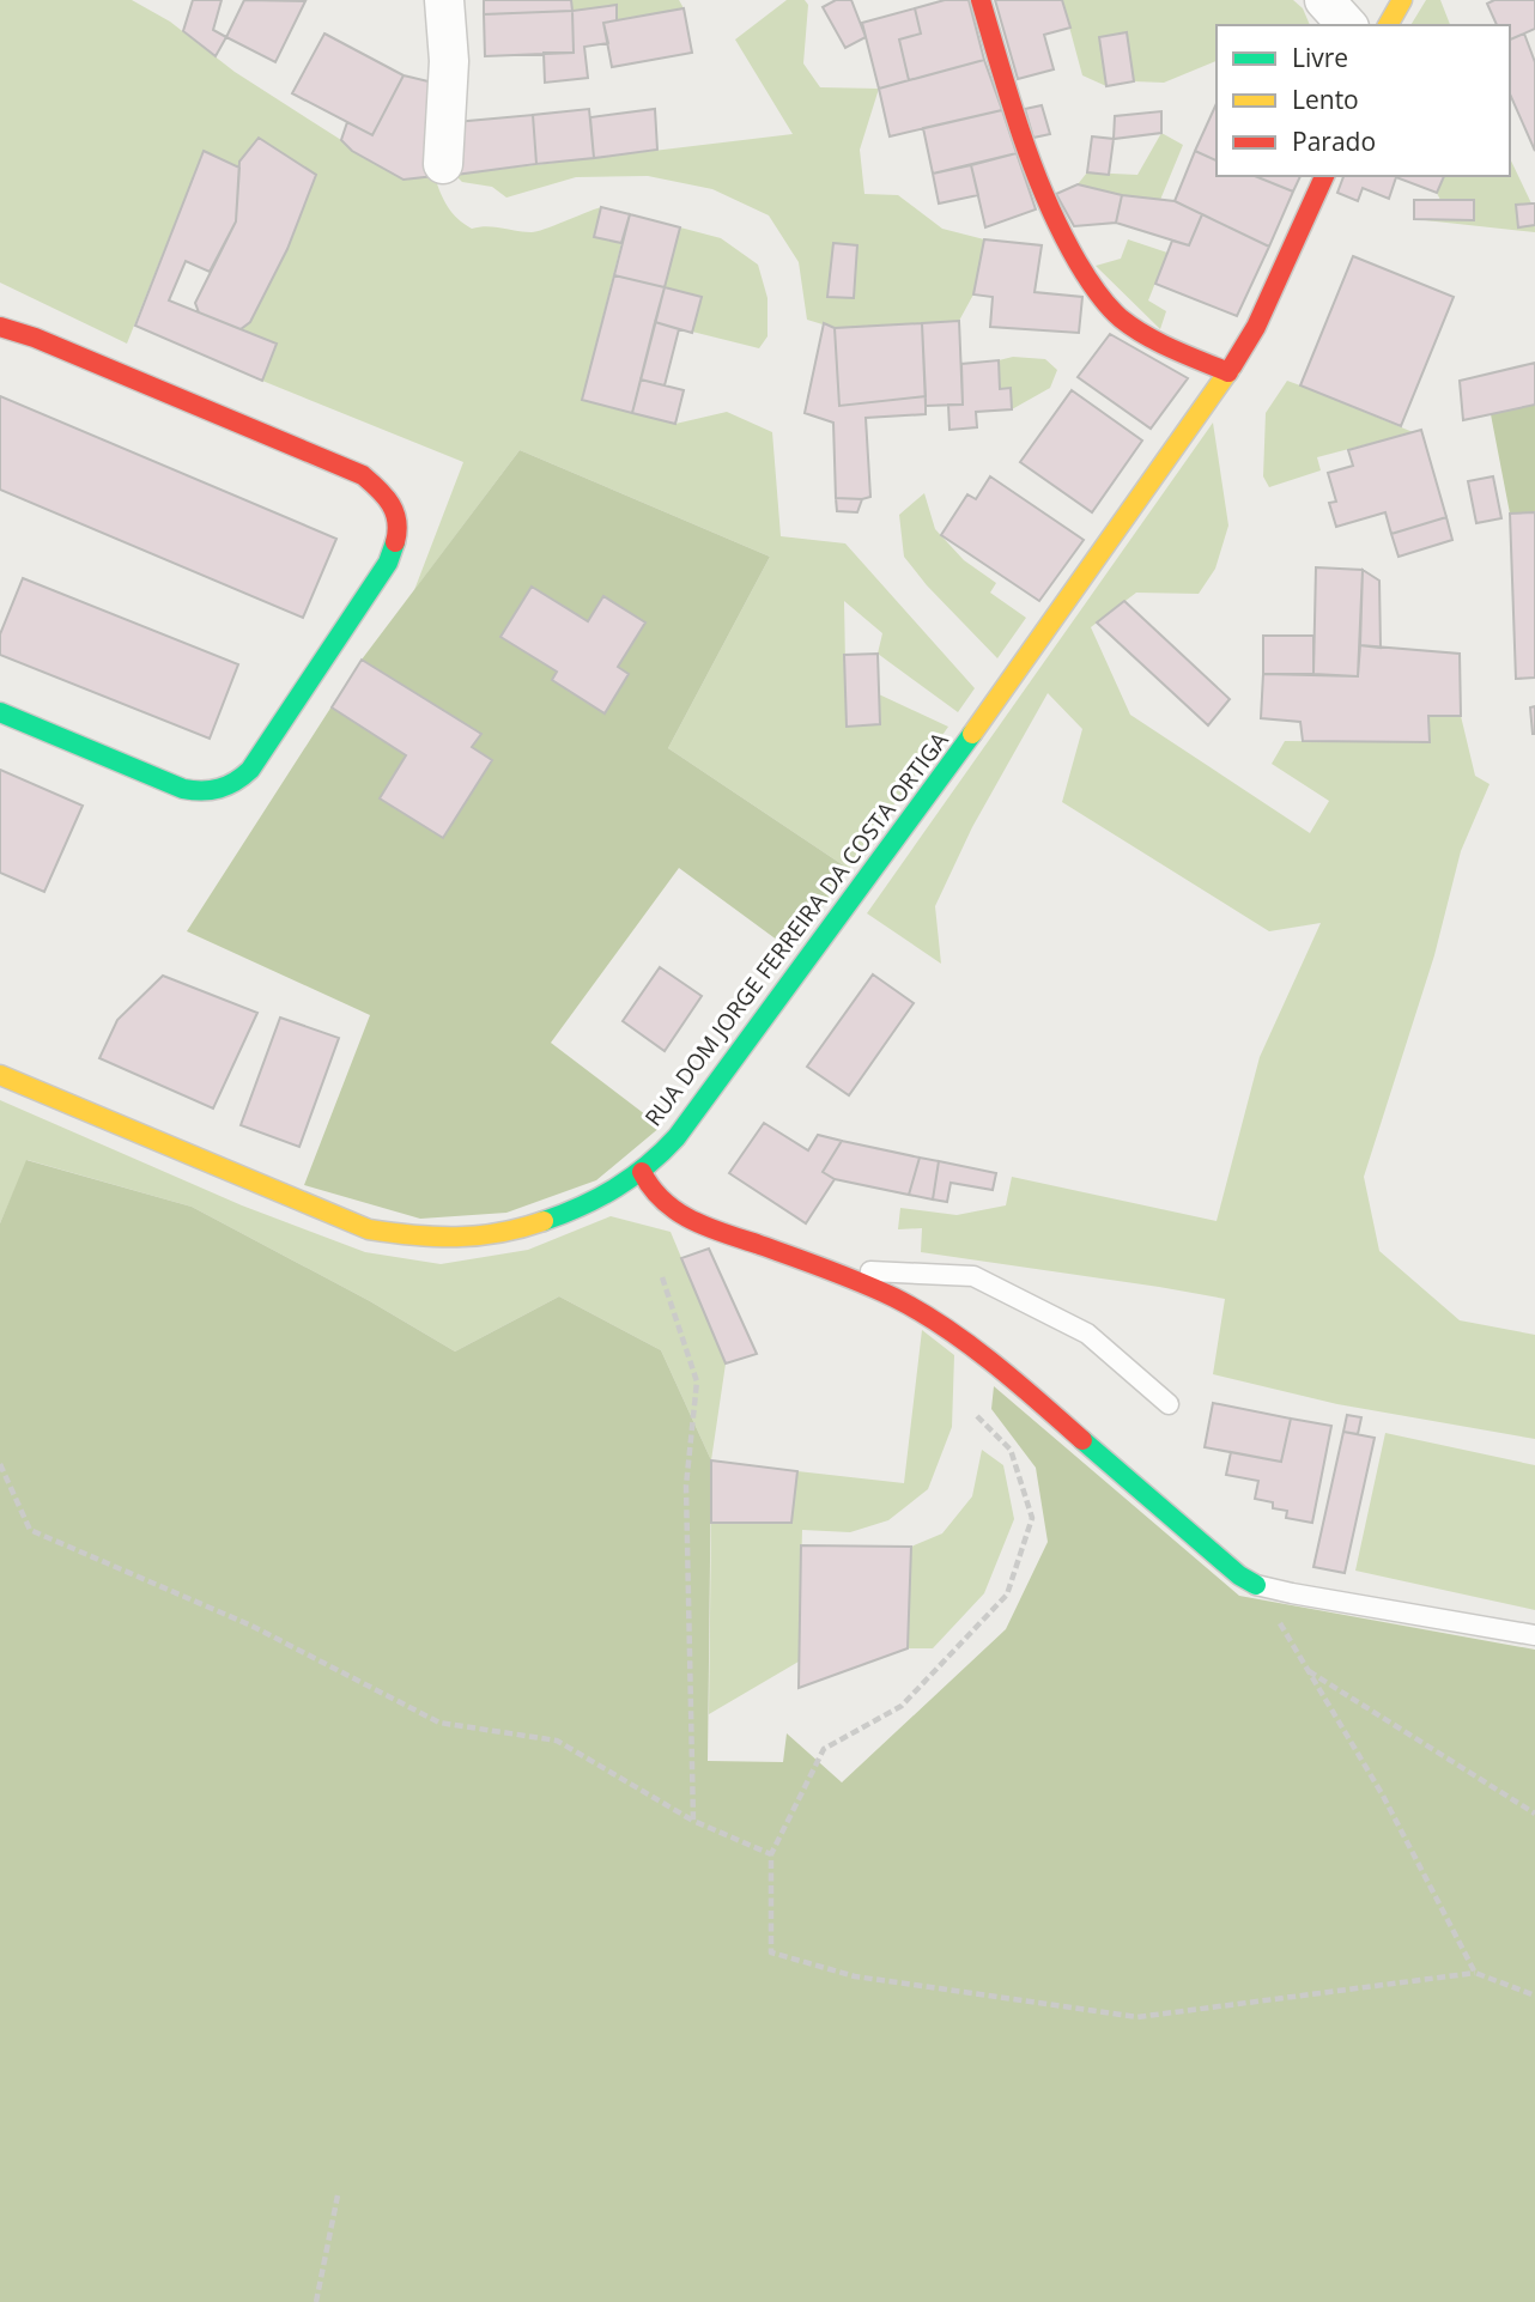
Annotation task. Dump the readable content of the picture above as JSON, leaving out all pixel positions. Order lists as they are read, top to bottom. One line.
{"streets":{"street":["RUA DOM JORGE FERREIRA DA COSTA ORTIGA"]},"legend":["Livre","Lento","Parado"]}
